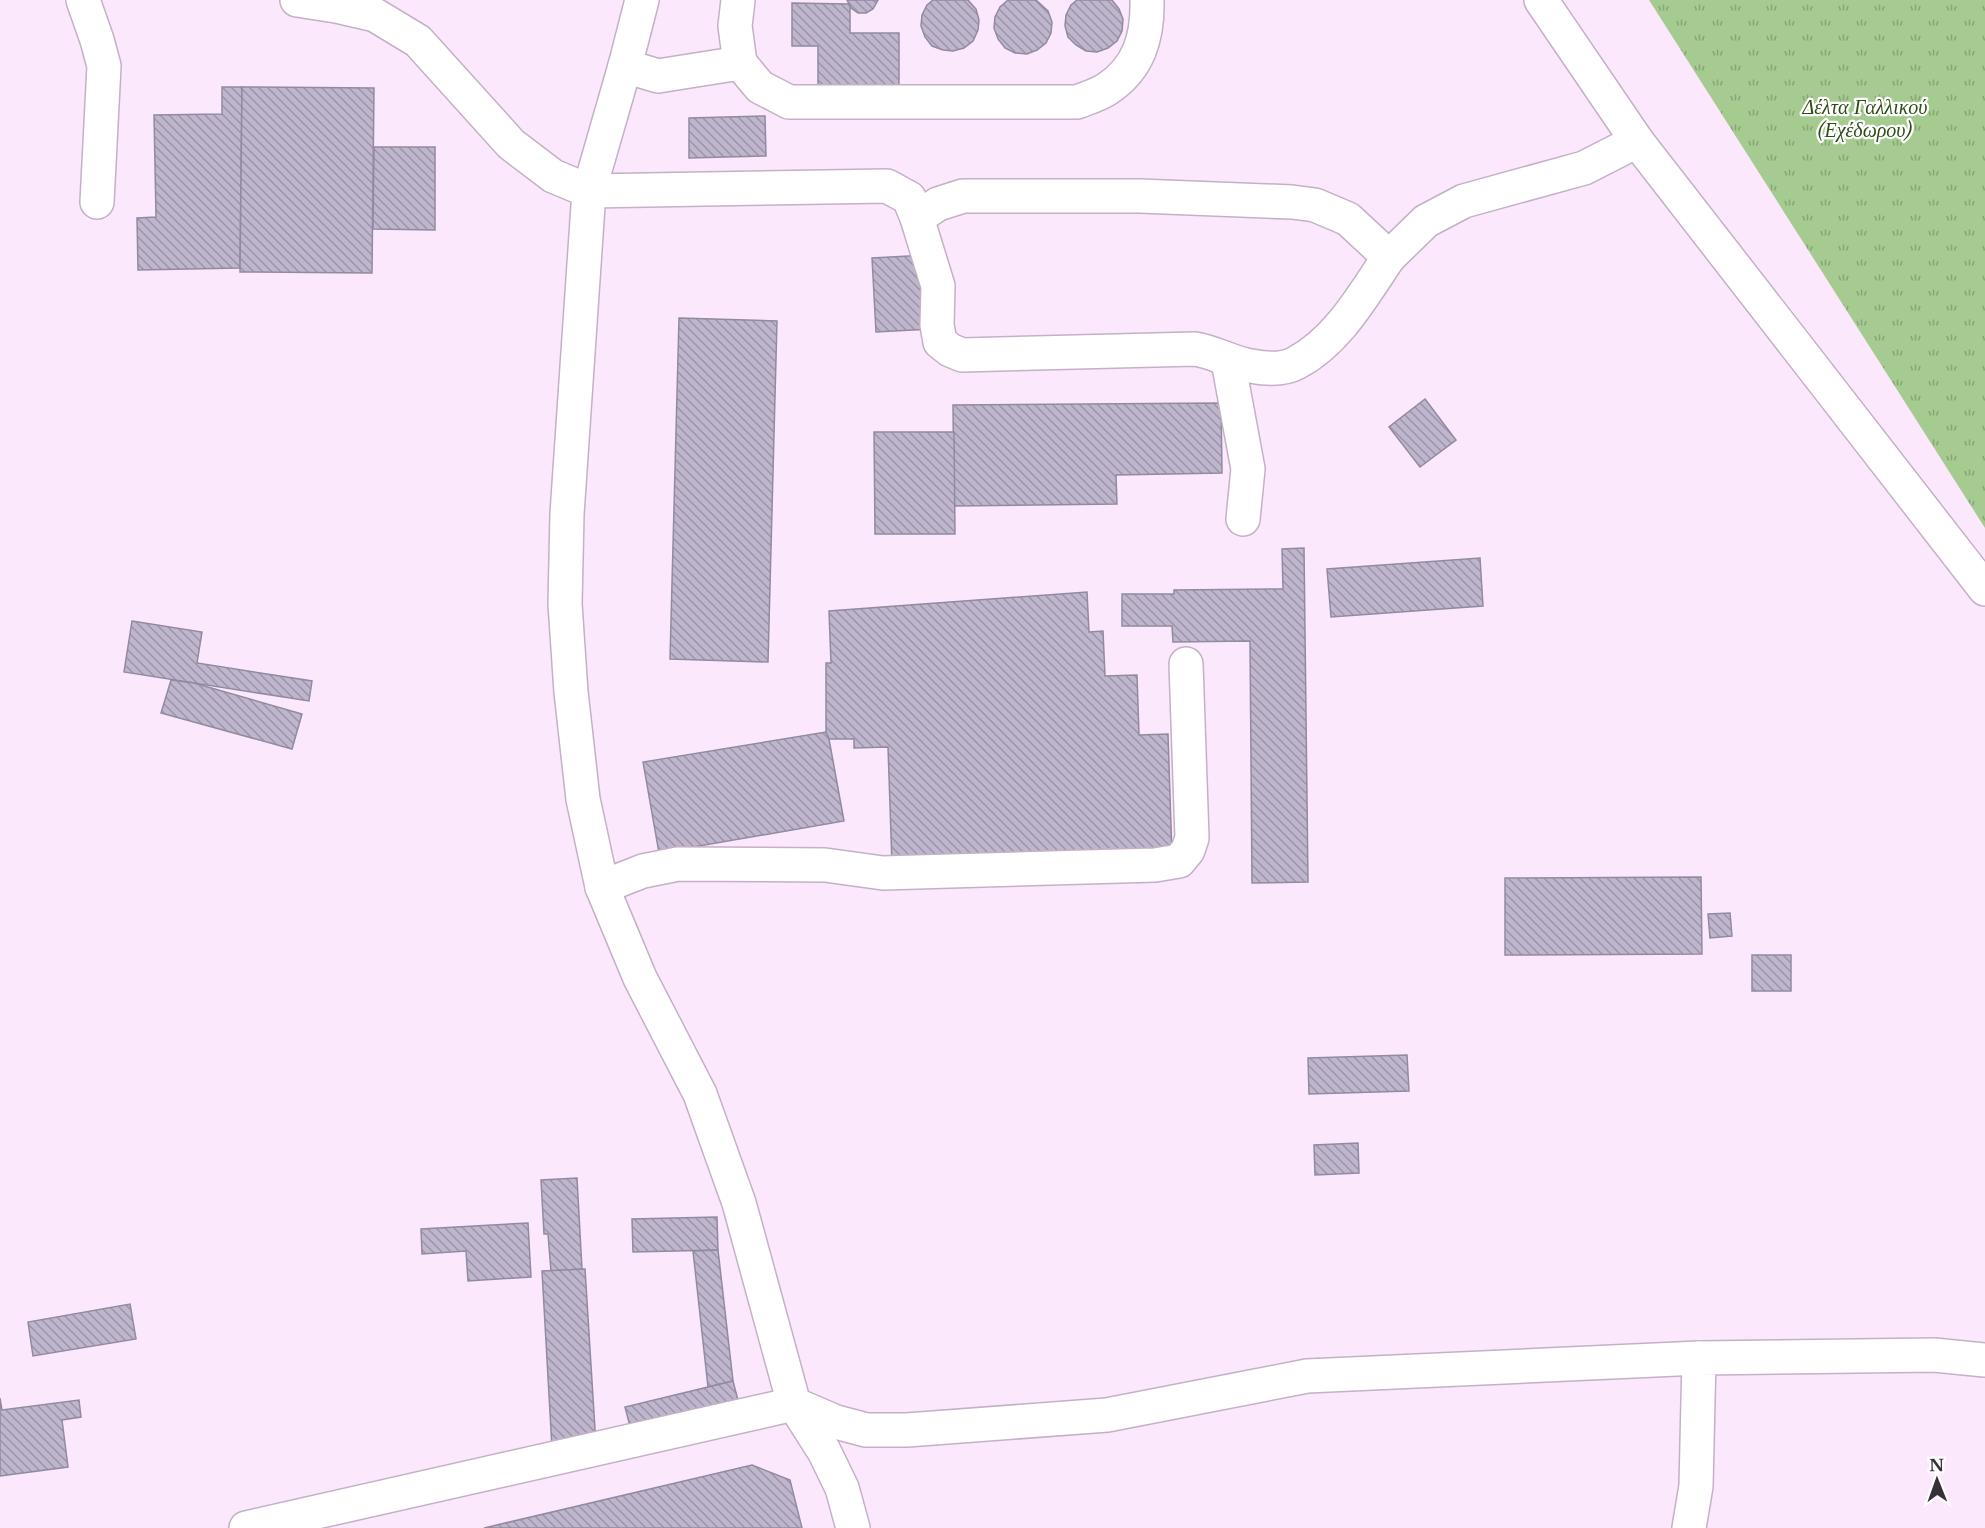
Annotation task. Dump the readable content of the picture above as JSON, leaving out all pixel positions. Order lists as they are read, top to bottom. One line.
{"parks":["Δέλτα Γαλλικού (Εχέδωρου)"],"north":"top"}
